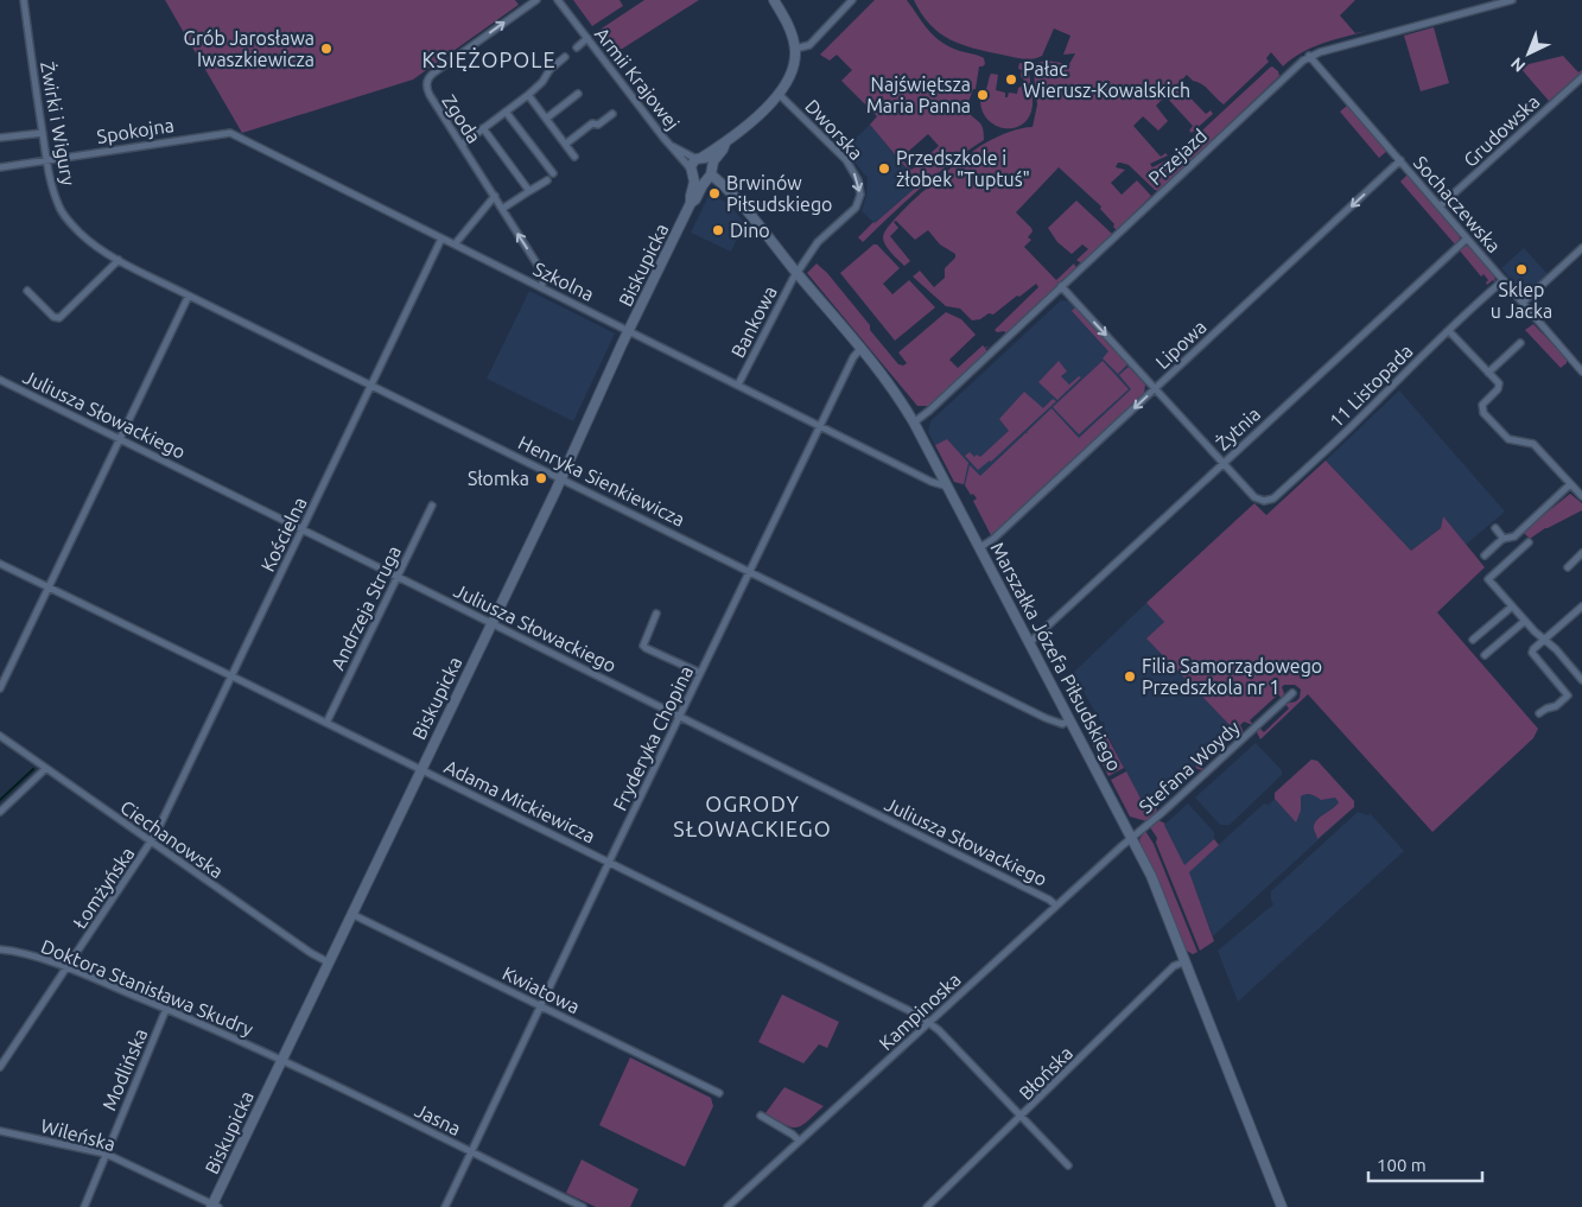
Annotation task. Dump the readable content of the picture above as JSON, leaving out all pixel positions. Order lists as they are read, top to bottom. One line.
{"streets":{"main road":["Biskupicka","Marszałka Józefa Piłsudskiego"],"street":["Armii Krajowej","Zgoda","Żwirki i Wigury","Dworska","Spokojna","Grudowska","Przejazd","Sochaczewska","Szkolna","Bankowa","Lipowa","11 Listopada","Juliusza Słowackiego","Żytnia","Henryka Sienkiewicza","Kościelna","Andrzeja Struga","Fryderyka Chopina","Stefana Woydy","Adama Mickiewicza","Ciechanowska","Łomżyńska","Doktora Stanisława Skudry","Kwiatowa","Kampinoska","Modlińska","Błońska","Jasna","Wileńska"]},"crossings":[["Armii Krajowej","Biskupicka"],["Armii Krajowej","Marszałka Józefa Piłsudskiego"],["Zgoda","Szkolna"],["Żwirki i Wigury","Spokojna"],["Żwirki i Wigury","Henryka Sienkiewicza"],["Dworska","Biskupicka"],["Dworska","Bankowa"],["Dworska","Marszałka Józefa Piłsudskiego"],["Spokojna","Szkolna"],["Grudowska","Sochaczewska"],["Przejazd","Sochaczewska"],["Przejazd","Marszałka Józefa Piłsudskiego"],["Sochaczewska","Lipowa"],["Sochaczewska","11 Listopada"],["Sochaczewska","Żytnia"],["Biskupicka","Szkolna"],["Biskupicka","Juliusza Słowackiego"],["Biskupicka","Henryka Sienkiewicza"],["Biskupicka","Marszałka Józefa Piłsudskiego"],["Biskupicka","Adama Mickiewicza"],["Biskupicka","Ciechanowska"],["Biskupicka","Doktora Stanisława Skudry"],["Biskupicka","Kwiatowa"],["Biskupicka","Jasna"],["Biskupicka","Wileńska"],["Szkolna","Bankowa"],["Szkolna","Kościelna"],["Szkolna","Marszałka Józefa Piłsudskiego"],["Szkolna","Fryderyka Chopina"],["Bankowa","Marszałka Józefa Piłsudskiego"],["Lipowa","Marszałka Józefa Piłsudskiego"],["11 Listopada","Żytnia"],["Juliusza Słowackiego","Kościelna"],["Juliusza Słowackiego","Andrzeja Struga"],["Juliusza Słowackiego","Fryderyka Chopina"],["Juliusza Słowackiego","Kampinoska"],["Żytnia","Marszałka Józefa Piłsudskiego"],["Henryka Sienkiewicza","Kościelna"],["Henryka Sienkiewicza","Marszałka Józefa Piłsudskiego"],["Henryka Sienkiewicza","Fryderyka Chopina"],["Kościelna","Adama Mickiewicza"],["Kościelna","Ciechanowska"],["Kościelna","Łomżyńska"],["Andrzeja Struga","Adama Mickiewicza"],["Marszałka Józefa Piłsudskiego","Fryderyka Chopina"],["Marszałka Józefa Piłsudskiego","Stefana Woydy"],["Marszałka Józefa Piłsudskiego","Kampinoska"],["Marszałka Józefa Piłsudskiego","Błońska"],["Fryderyka Chopina","Adama Mickiewicza"],["Fryderyka Chopina","Kwiatowa"],["Fryderyka Chopina","Jasna"],["Stefana Woydy","Kampinoska"],["Adama Mickiewicza","Kampinoska"],["Adama Mickiewicza","Błońska"],["Ciechanowska","Łomżyńska"],["Łomżyńska","Doktora Stanisława Skudry"],["Doktora Stanisława Skudry","Modlińska"],["Doktora Stanisława Skudry","Jasna"],["Modlińska","Wileńska"]],"one_way":["Lipowa"],"districts":["KSIĘŻOPOLE","OGRODY SŁOWACKIEGO"],"places":["Grób Jarosława Iwaszkiewicza","Pałac Wierusz-Kowalskich","Najświętsza Maria Panna","Przedszkole i żłobek \"Tuptuś\"","Brwinów Piłsudskiego","Dino","Sklep u Jacka","Słomka","Filia Samorządowego Przedszkola nr 1"],"scale_bar":"100 m","north":"bottom left"}
